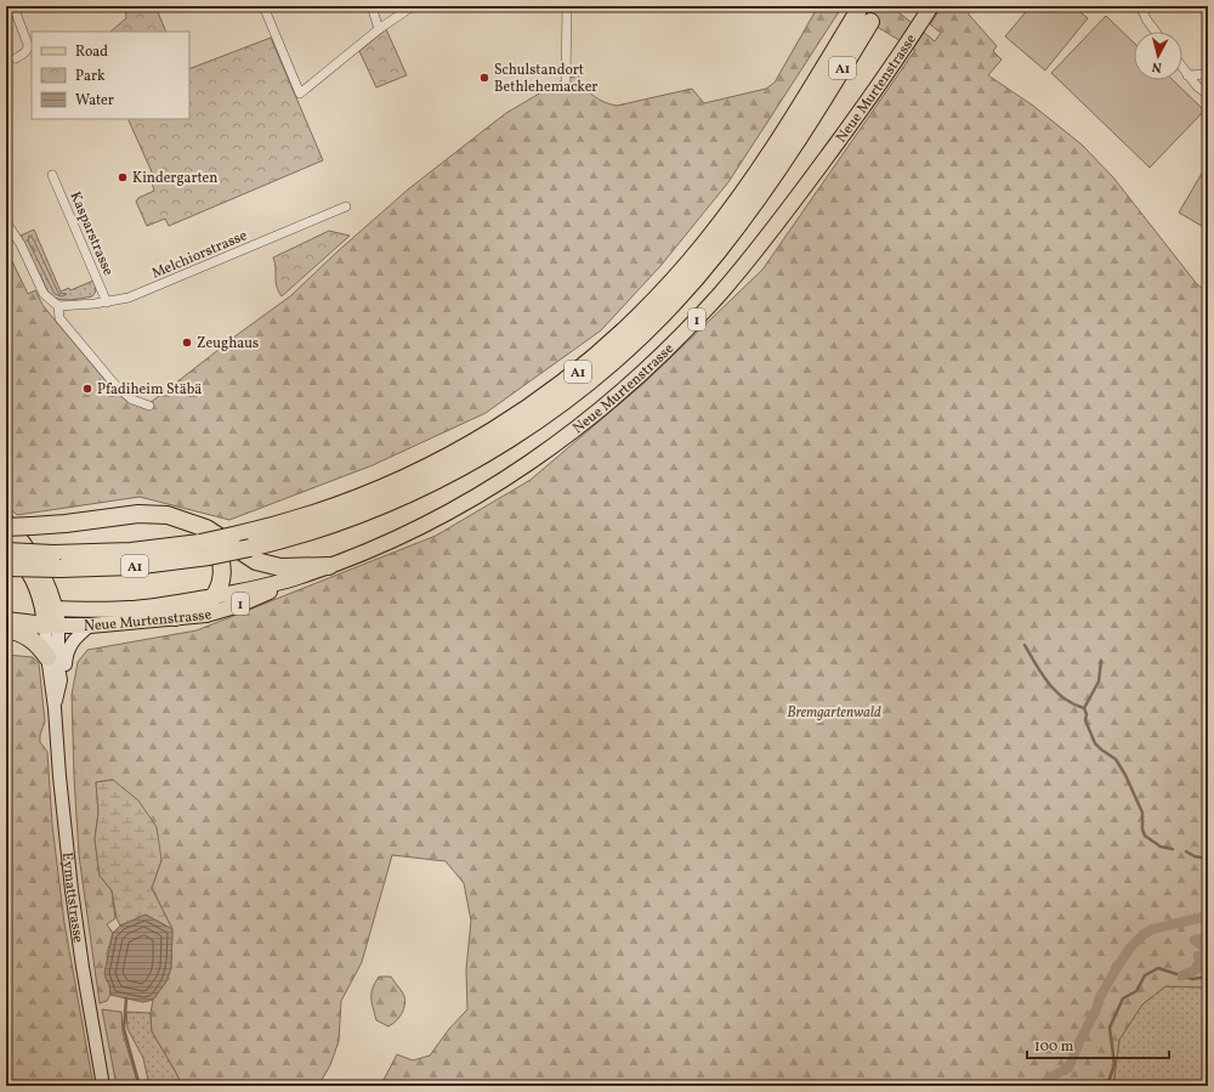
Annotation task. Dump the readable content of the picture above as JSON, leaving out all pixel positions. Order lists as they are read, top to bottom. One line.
{"streets":{"highway":["A1"],"main road":["Neue Murtenstrasse","1","Eymattstrasse"],"street":["Kasparstrasse","Melchiorstrasse"]},"crossings":[["Neue Murtenstrasse","Eymattstrasse"],["Kasparstrasse","Melchiorstrasse"]],"parks":["Bremgartenwald"],"places":["Schulstandort Bethlehemacker","Kindergarten","Zeughaus","Pfadiheim Stäbä"],"legend":["Road","Park","Water"],"scale_bar":"100 m","north":"bottom"}
